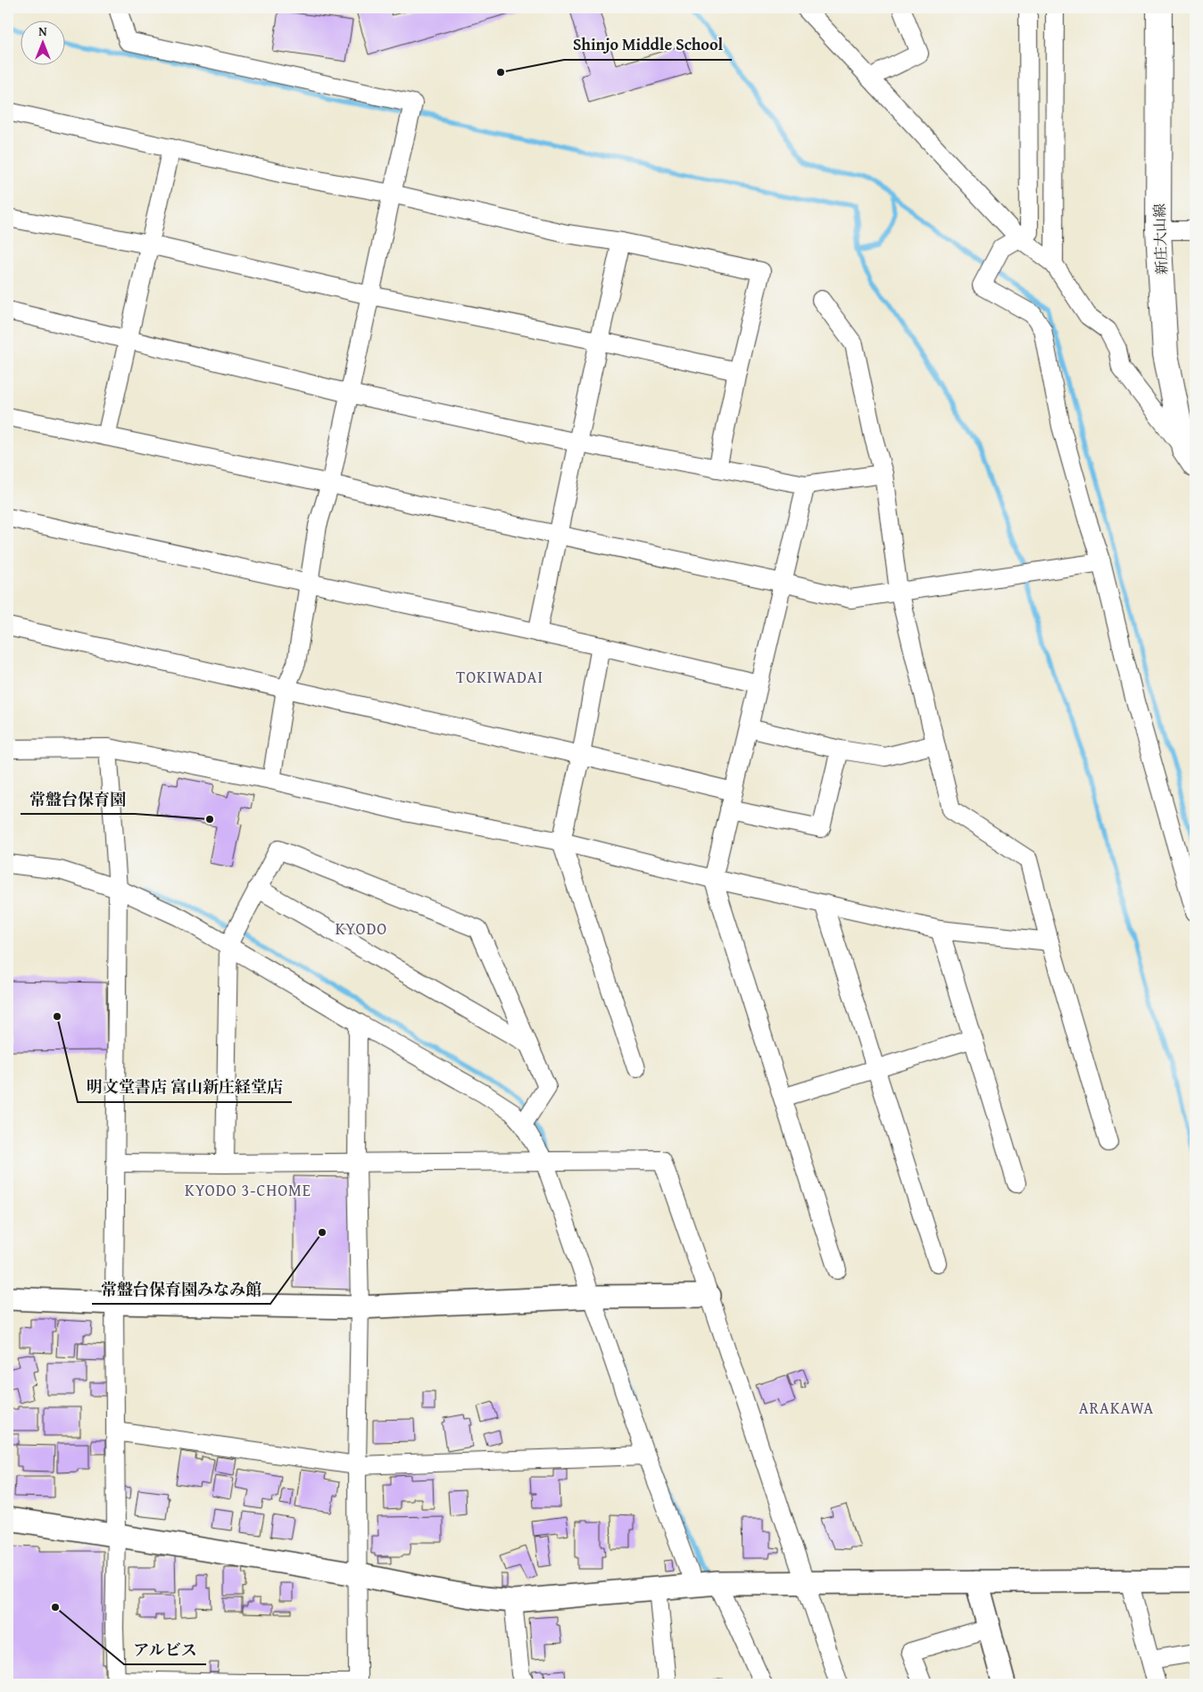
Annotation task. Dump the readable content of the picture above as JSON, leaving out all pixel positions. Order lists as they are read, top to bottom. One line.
{"streets":{"main road":["新庄大山線"]},"districts":["TOKIWADAI","KYODO","KYODO 3-CHOME","ARAKAWA"],"places":["Shinjo Middle School","常盤台保育園","明文堂書店 富山新庄経堂店","常盤台保育園みなみ館","アルビス"],"north":"top"}
